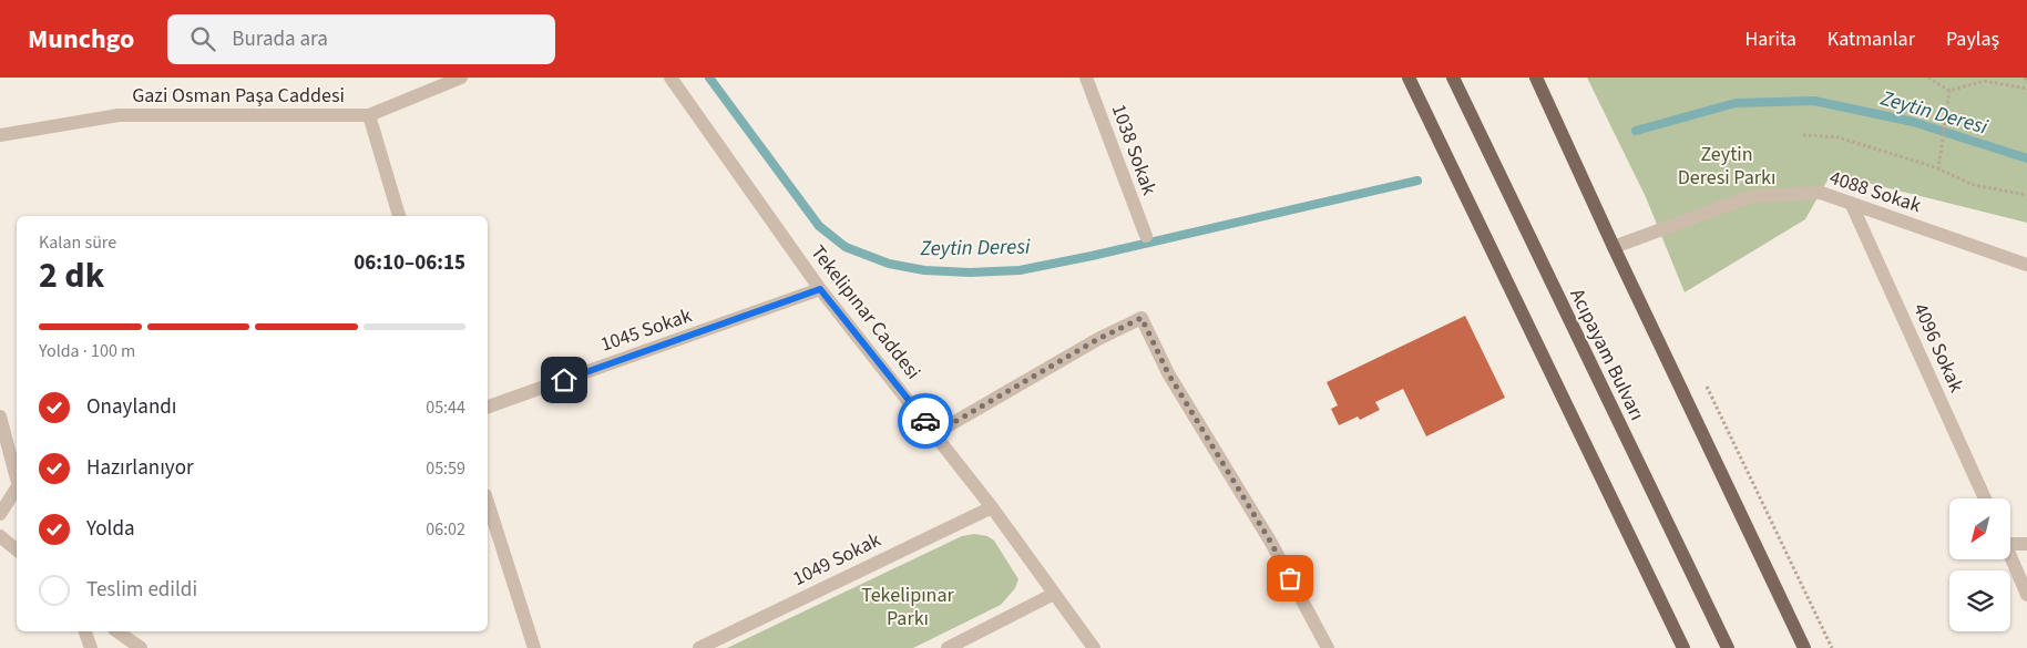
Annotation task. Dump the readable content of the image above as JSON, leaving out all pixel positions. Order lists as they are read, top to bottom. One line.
{"streets":{"main road":["Acıpayam Bulvarı"],"street":["Gazi Osman Paşa Caddesi","1038 Sokak","4088 Sokak","Tekelipınar Caddesi","1045 Sokak","4096 Sokak","1049 Sokak"]},"crossings":[["4088 Sokak","4096 Sokak"],["Tekelipınar Caddesi","1045 Sokak"],["Tekelipınar Caddesi","1049 Sokak"]],"water":["Zeytin Deresi"],"parks":["Zeytin Deresi Parkı","Tekelipınar Parkı"],"north":"bottom left","page":{"header":"Munchgo","search":"Burada ara","nav":["Harita","Katmanlar","Paylaş"],"heading":["2 dk","Kalan süre","06:10–06:15"],"bar":"Yolda · 100 m","list":[["Onaylandı","05:44"],["Hazırlanıyor","05:59"],["Yolda","06:02"],"Teslim edildi"]}}
